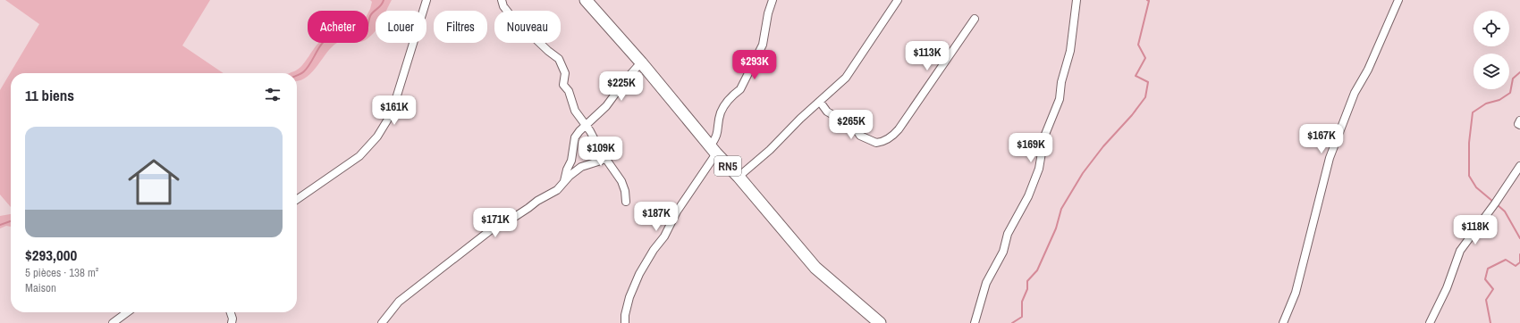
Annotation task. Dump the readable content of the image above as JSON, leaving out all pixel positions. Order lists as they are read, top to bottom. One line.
{"streets":{"highway":["RN5"]},"page":{"chip":["Acheter","Louer","Filtres","Nouveau"],"price":["$113K","$293K","$225K","$161K","$265K","$167K","$169K","$109K","$187K","$171K","$118K"],"heading":"11 biens","list":[{"name":"$293,000","note":"5 pièces · 138 m² · Maison"}]}}
